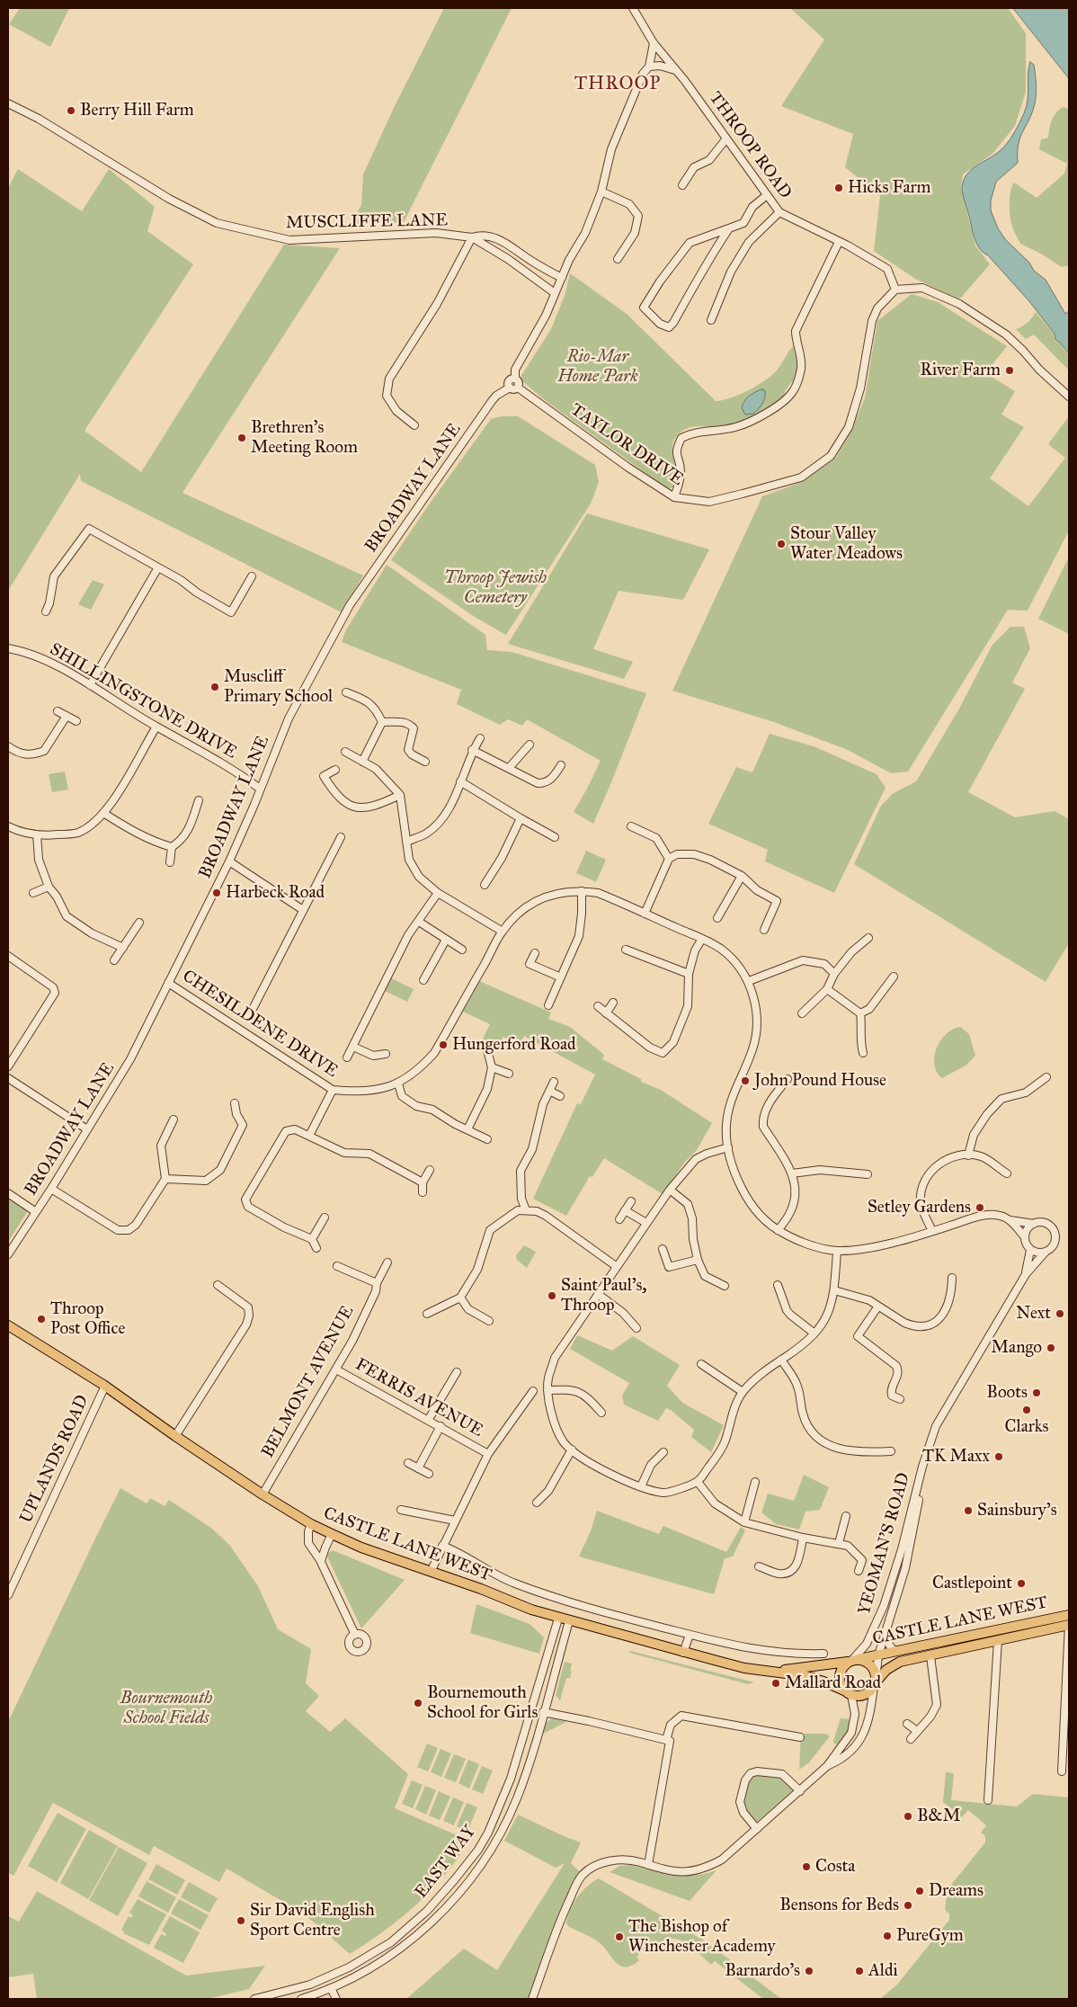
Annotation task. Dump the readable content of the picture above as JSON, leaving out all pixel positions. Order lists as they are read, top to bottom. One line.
{"streets":{"main road":["CASTLE LANE WEST"],"street":["THROOP ROAD","MUSCLIFFE LANE","TAYLOR DRIVE","BROADWAY LANE","SHILLINGSTONE DRIVE","CHESILDENE DRIVE","BELMONT AVENUE","FERRIS AVENUE","UPLANDS ROAD","YEOMAN'S ROAD","EAST WAY"]},"crossings":[["THROOP ROAD","TAYLOR DRIVE"],["TAYLOR DRIVE","BROADWAY LANE"],["BROADWAY LANE","SHILLINGSTONE DRIVE"],["BROADWAY LANE","CHESILDENE DRIVE"],["CHESILDENE DRIVE","YEOMAN'S ROAD"],["BELMONT AVENUE","FERRIS AVENUE"],["BELMONT AVENUE","CASTLE LANE WEST"],["UPLANDS ROAD","CASTLE LANE WEST"],["YEOMAN'S ROAD","CASTLE LANE WEST"],["CASTLE LANE WEST","EAST WAY"]],"districts":["THROOP"],"parks":["Rio-Mar Home Park","Throop Jewish Cemetery","Bournemouth School Fields"],"places":["Berry Hill Farm","Hicks Farm","River Farm","Brethren's Meeting Room","Stour Valley Water Meadows","Muscliff Primary School","Harbeck Road","Hungerford Road","John Pound House","Setley Gardens","Saint Paul's, Throop","Next","Throop Post Office","Mango","Boots","Clarks","TK Maxx","Sainsbury's","Castlepoint","Mallard Road","Bournemouth School for Girls","B&M","Costa","Dreams","Bensons for Beds","Sir David English Sport Centre","PureGym","The Bishop of Winchester Academy","Barnardo's","Aldi"]}
